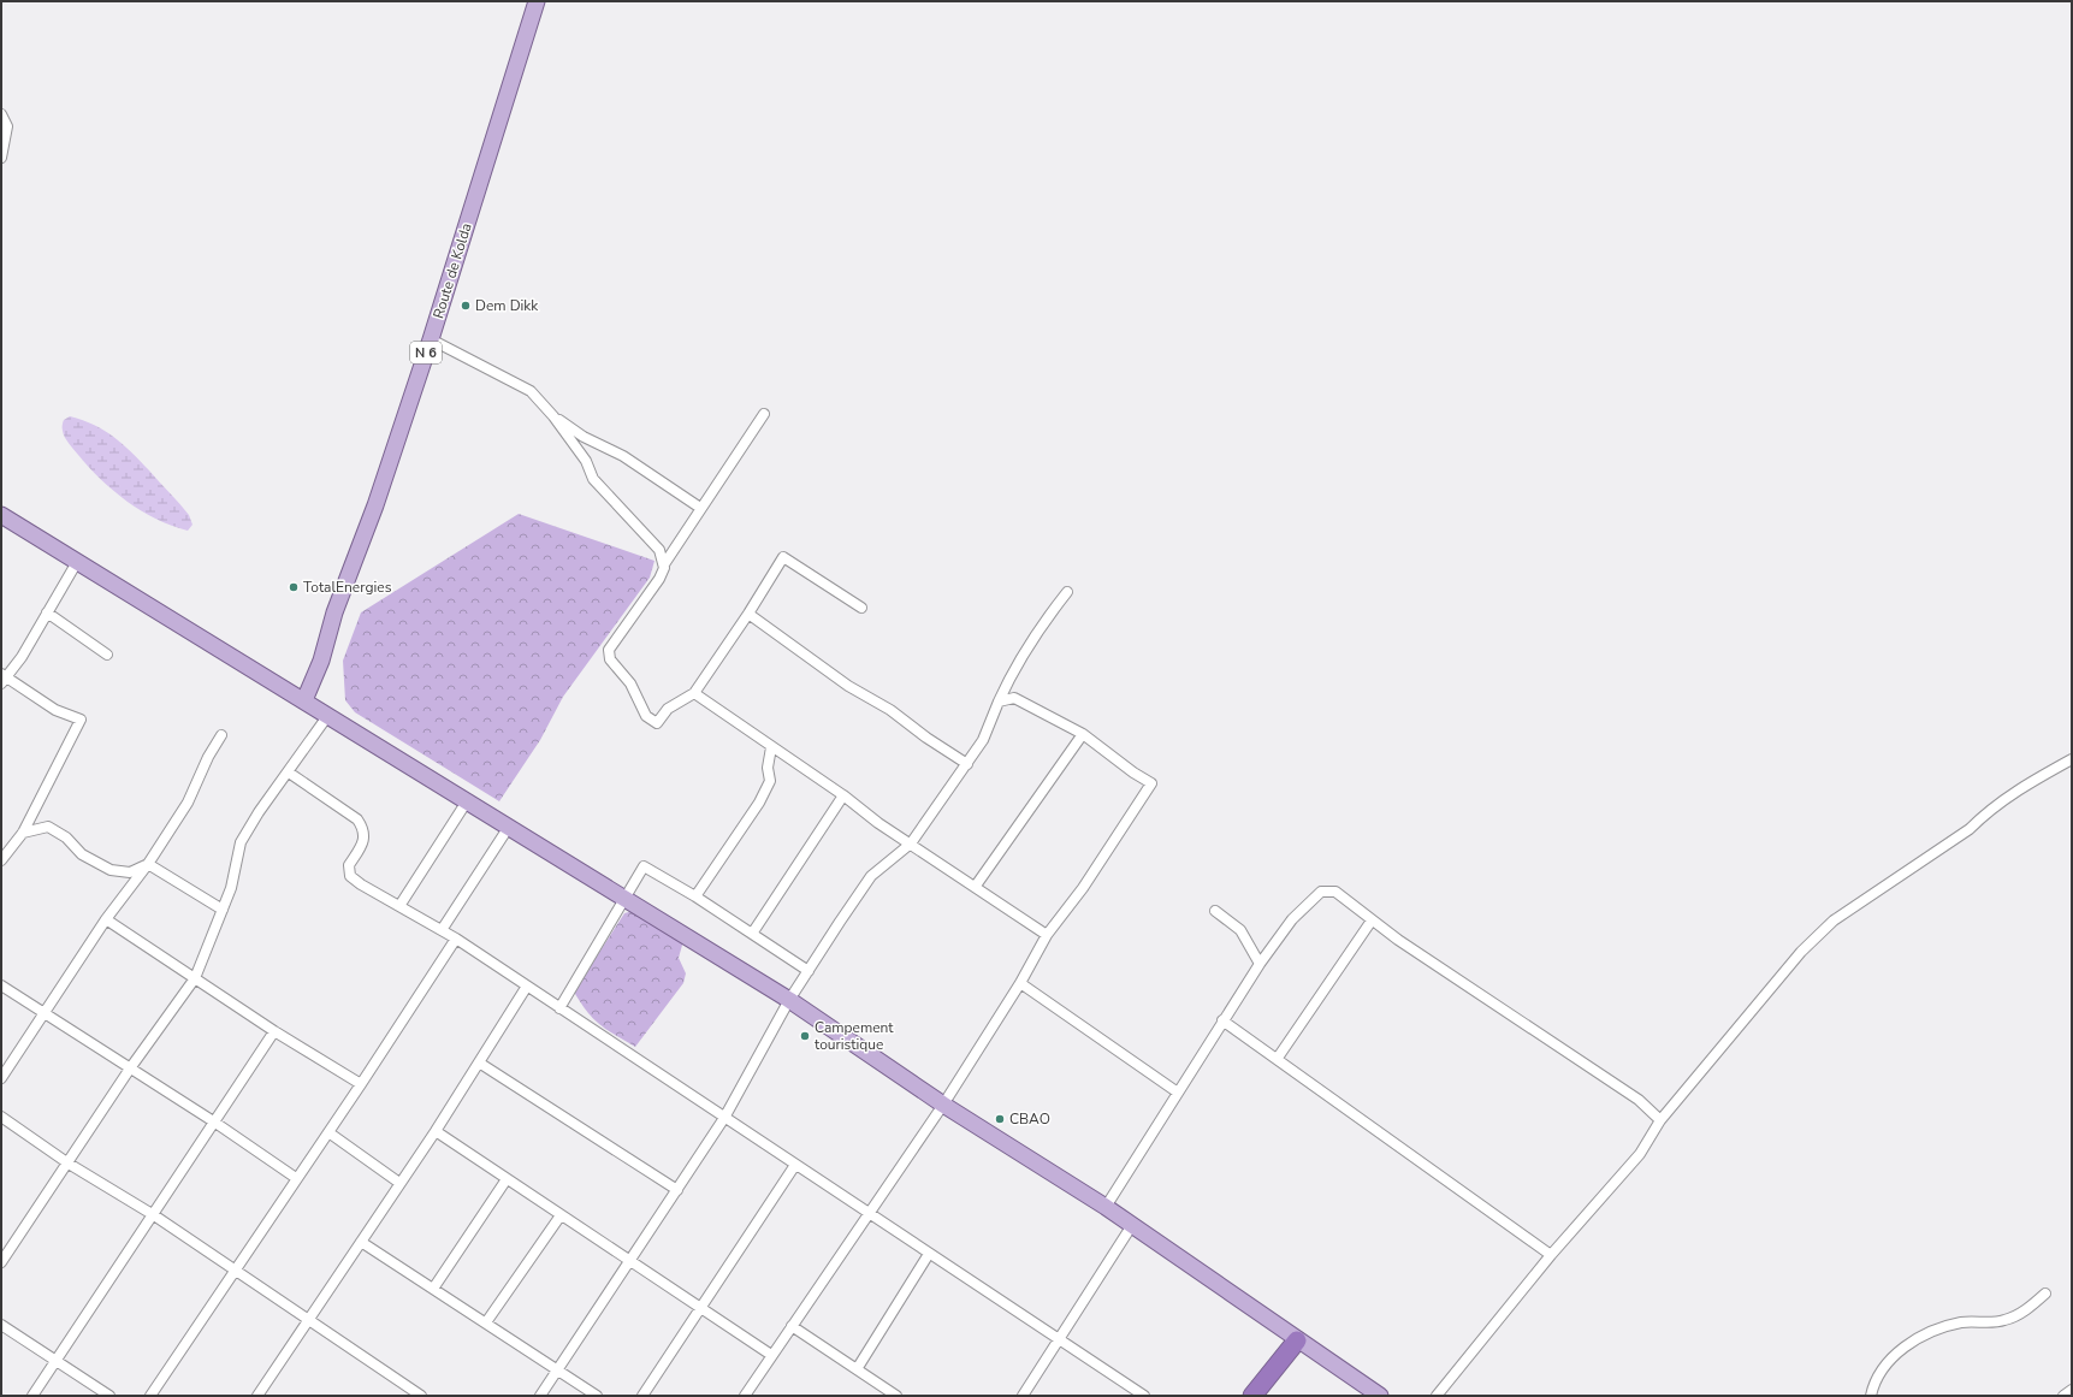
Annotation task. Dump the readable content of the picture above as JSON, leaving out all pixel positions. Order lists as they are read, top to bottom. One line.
{"streets":{"main road":["Route de Kolda","N 6"]},"places":["Dem Dikk","TotalEnergies","Campement touristique","CBAO"]}
